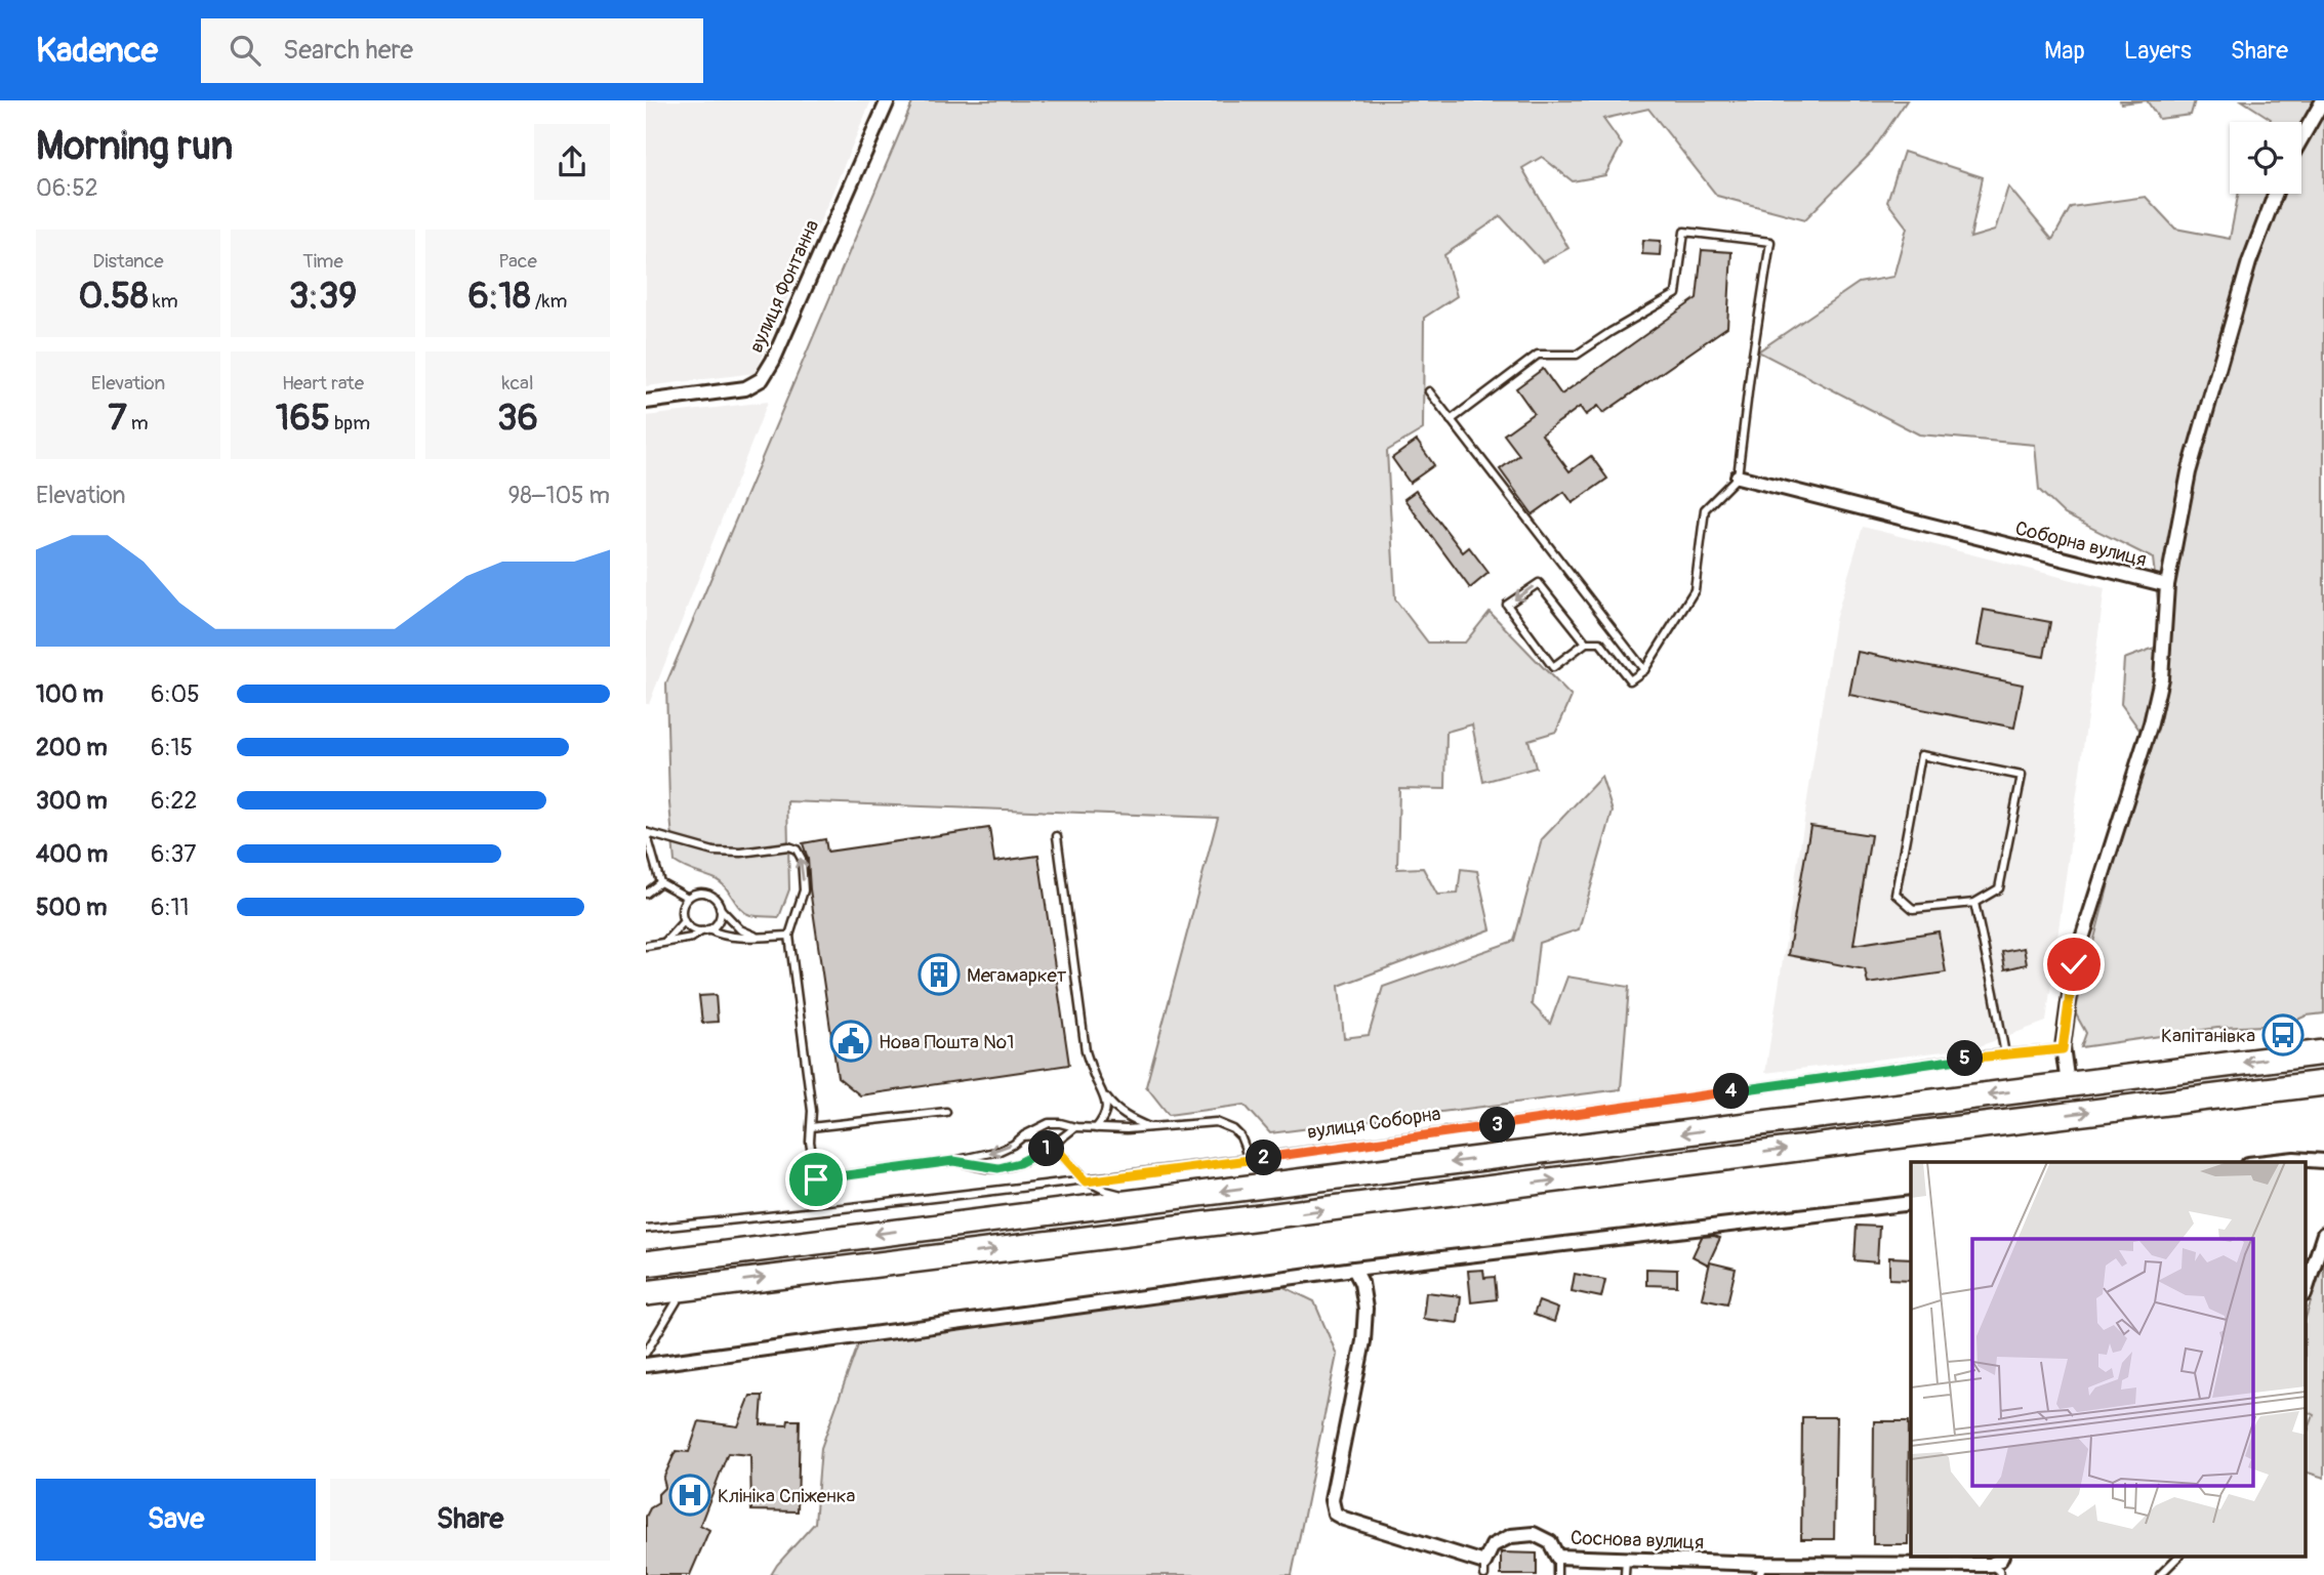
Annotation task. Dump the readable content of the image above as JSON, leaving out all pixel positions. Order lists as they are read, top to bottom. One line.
{"streets":{"street":["вулиця Фонтанна","Соборна вулиця","Соснова вулиця"],"lane":["вулиця Соборна"]},"crossings":[["Соборна вулиця","вулиця Соборна"]],"places":{"building":["Мегамаркет"],"bus stop":["Капітанівка"],"public building":["Нова Пошта №1"],"hospital":["Клініка Спіженка"]},"page":{"header":"Kadence","search":"Search here","nav":["Map","Layers","Share"],"heading":["Morning run","06:52"],"stats":[["Distance","0.58 km"],["Time","3:39"],["Pace","6:18 /km"],["Elevation","7 m"],["Heart rate","165 bpm"],["kcal","36"]],"chart":["Elevation","98–105 m"],"list":[{"name":"100 m","note":"6:05"},{"name":"200 m","note":"6:15"},{"name":"300 m","note":"6:22"},{"name":"400 m","note":"6:37"},{"name":"500 m","note":"6:11"}],"pins":["5","4","3","1","2"],"buttons":["Save","Share"]}}
